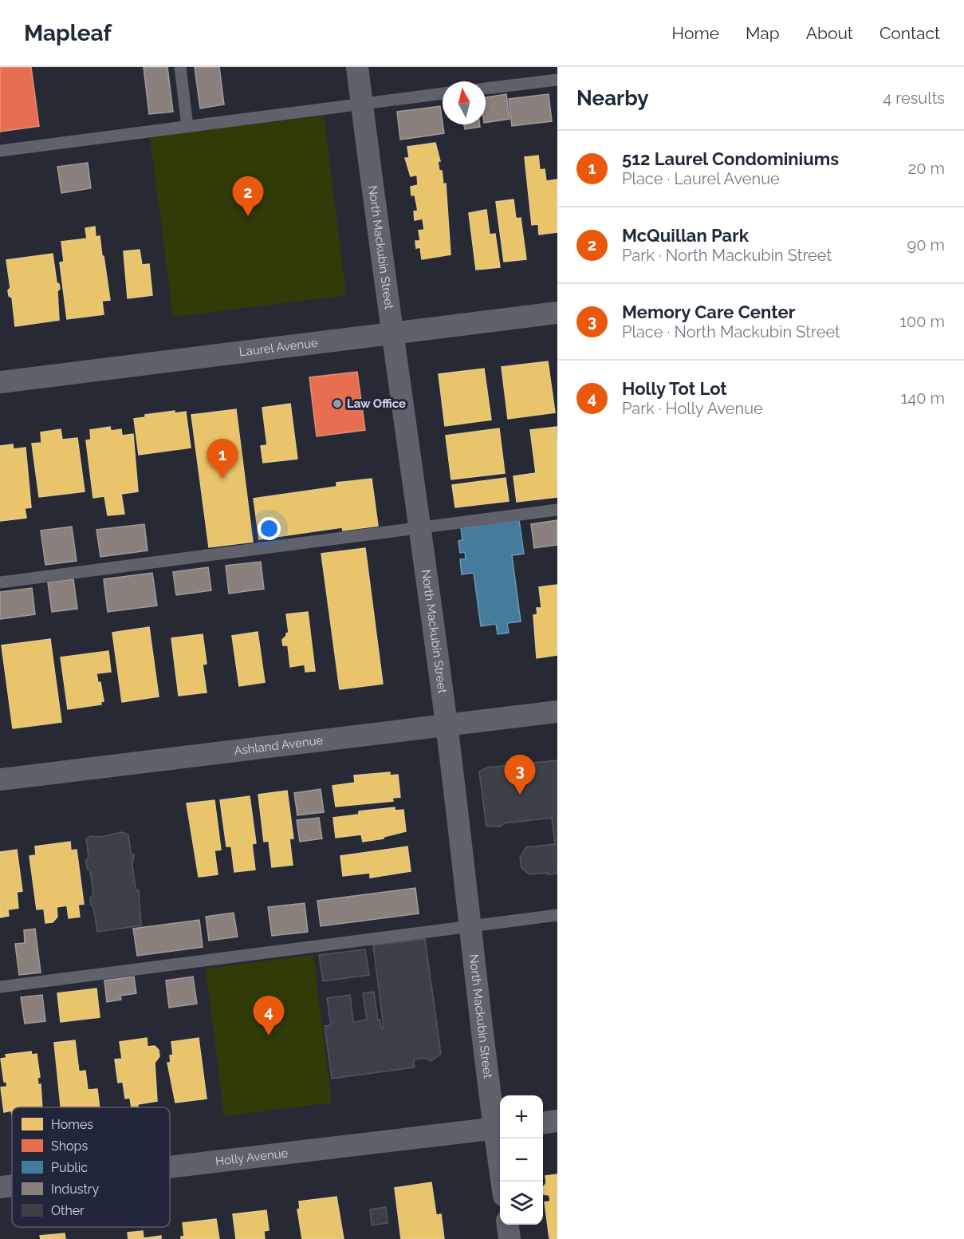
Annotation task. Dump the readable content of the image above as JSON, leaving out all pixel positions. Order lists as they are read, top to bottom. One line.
{"streets":{"street":["North Mackubin Street","Laurel Avenue","Ashland Avenue","Holly Avenue"]},"crossings":[["North Mackubin Street","Laurel Avenue"],["North Mackubin Street","Ashland Avenue"],["North Mackubin Street","Holly Avenue"]],"places":["Law Office"],"legend":["Homes","Shops","Public","Industry","Other"],"north":"top","page":{"header":"Mapleaf","nav":["Home","Map","About","Contact"],"heading":["Nearby","4 results"],"list":[{"mark":"1","name":"512 Laurel Condominiums","note":"Place · Laurel Avenue","value":"20 m"},{"mark":"2","name":"McQuillan Park","note":"Park · North Mackubin Street","value":"90 m"},{"mark":"3","name":"Memory Care Center","note":"Place · North Mackubin Street","value":"100 m"},{"mark":"4","name":"Holly Tot Lot","note":"Park · Holly Avenue","value":"140 m"}],"pins":["2","1","3","4"],"map_buttons":["+","−"]}}
